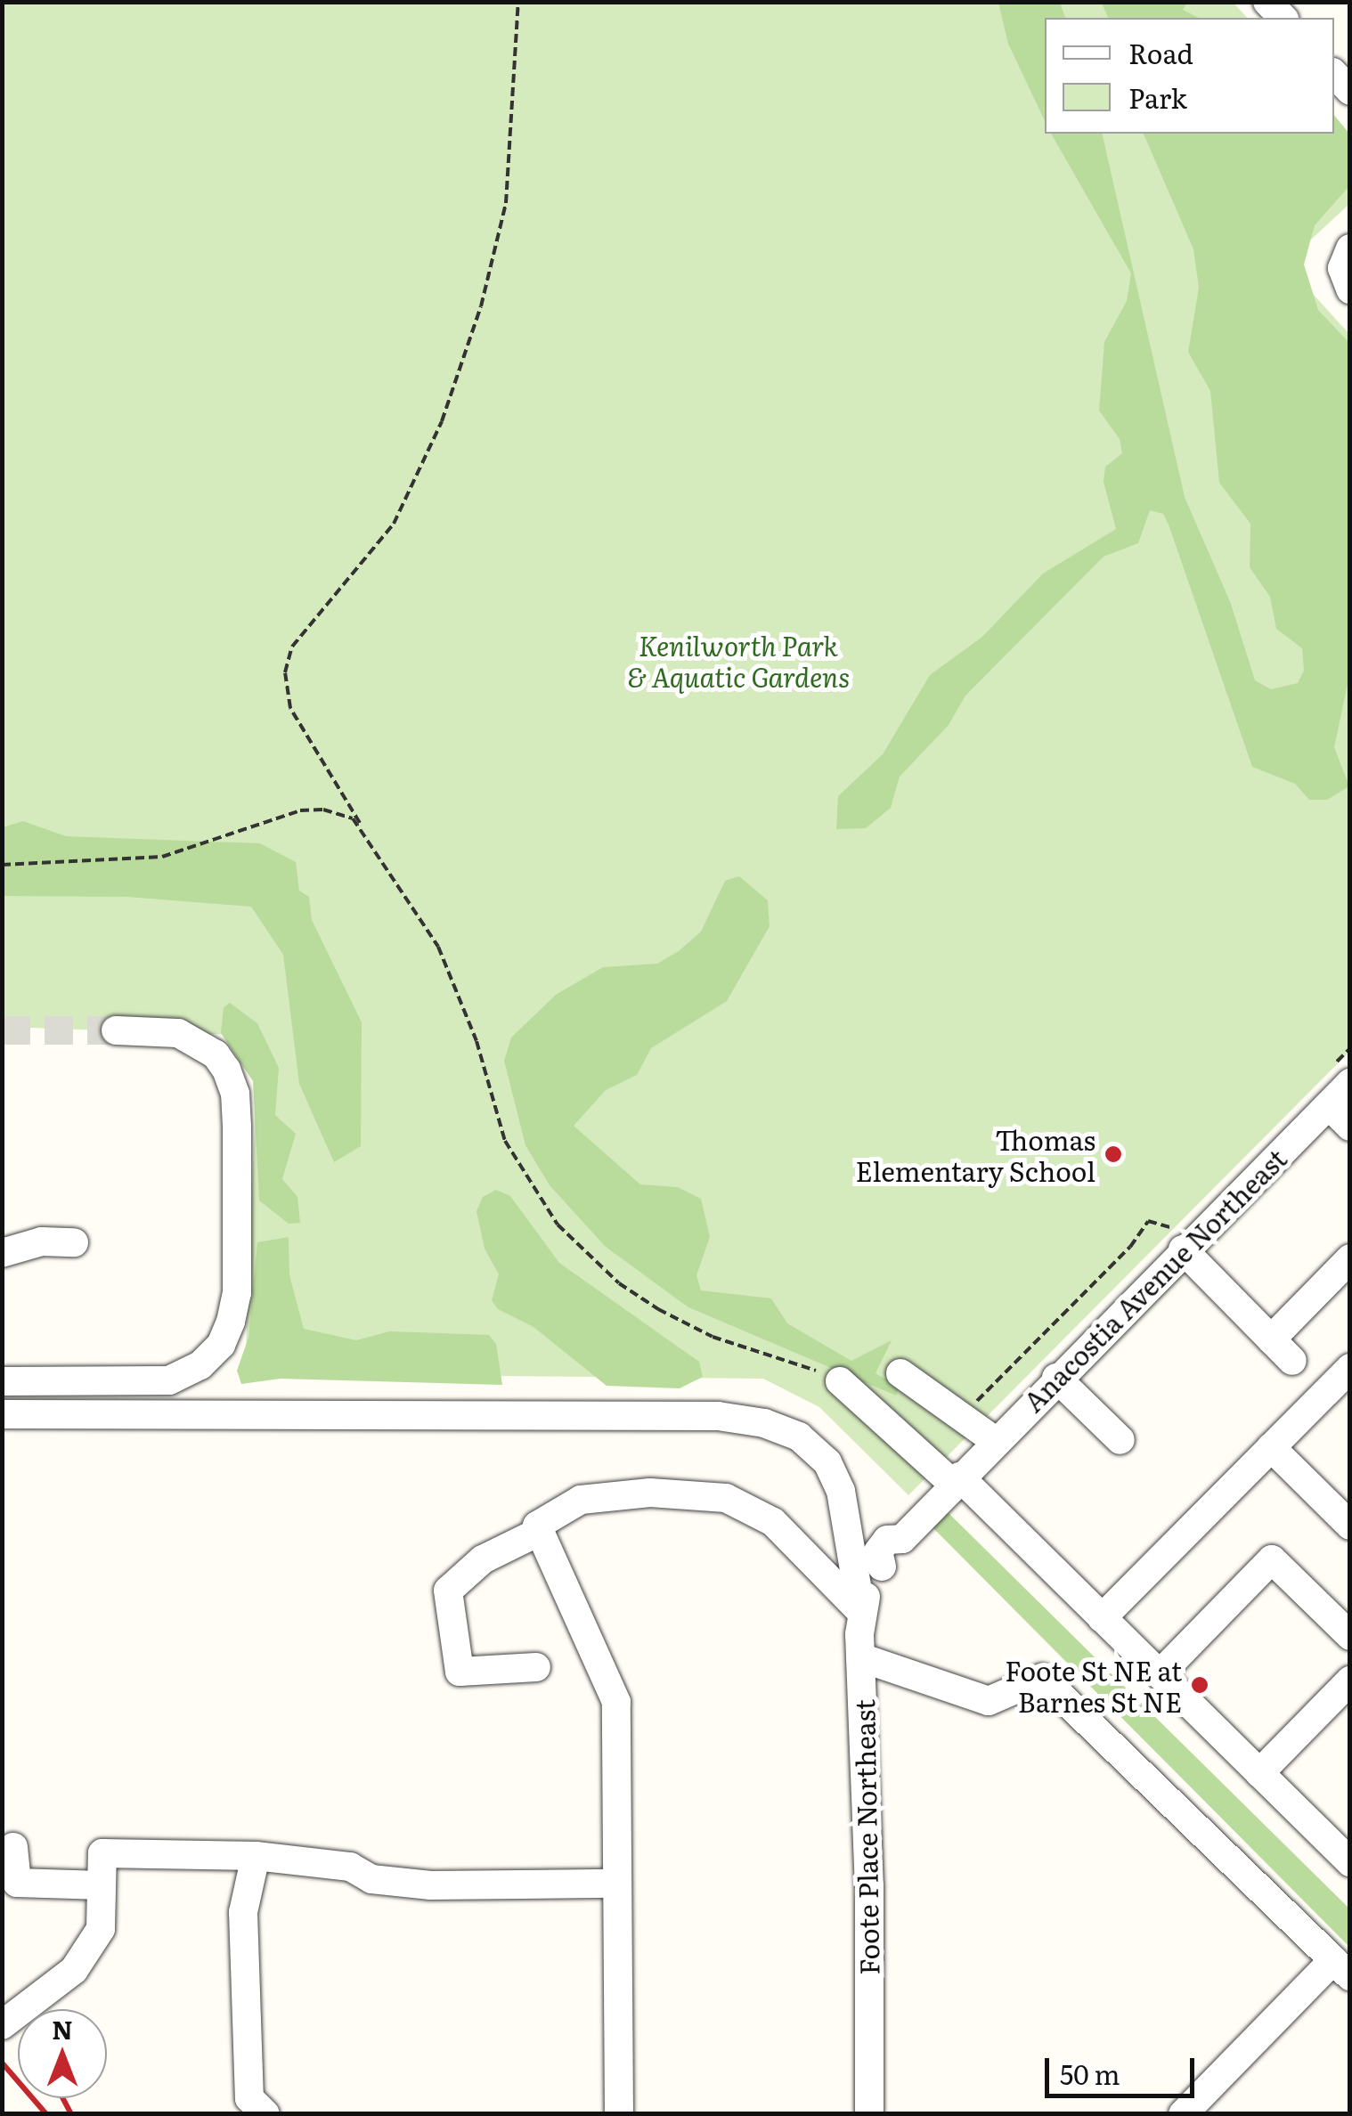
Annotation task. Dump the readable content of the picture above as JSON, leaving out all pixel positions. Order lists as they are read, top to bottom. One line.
{"streets":{"street":["Anacostia Avenue Northeast","Foote Place Northeast"]},"crossings":[["Anacostia Avenue Northeast","Foote Place Northeast"]],"parks":["Kenilworth Park & Aquatic Gardens"],"places":["Thomas Elementary School","Foote St NE at Barnes St NE"],"legend":["Road","Park"],"scale_bar":"50 m","north":"top"}
